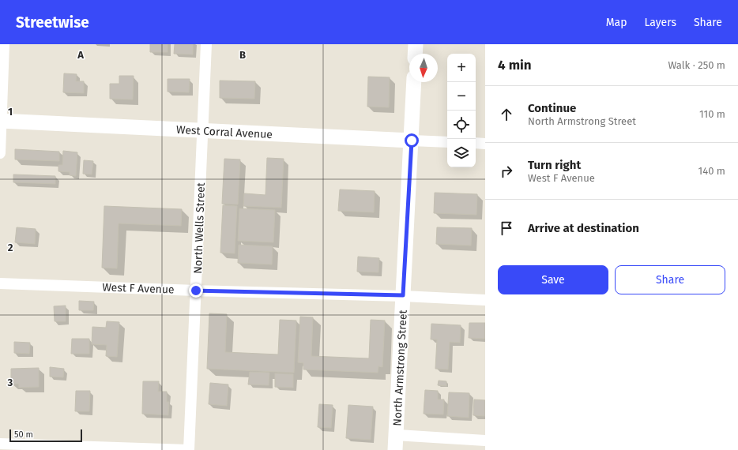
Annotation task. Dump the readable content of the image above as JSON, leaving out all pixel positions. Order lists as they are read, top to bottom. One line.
{"streets":{"main road":["West Corral Avenue","North Armstrong Street"],"street":["North Wells Street","West F Avenue"]},"crossings":[["West Corral Avenue","North Wells Street"],["West Corral Avenue","North Armstrong Street"],["North Wells Street","West F Avenue"],["West F Avenue","North Armstrong Street"]],"scale_bar":"50 m","north":"bottom","page":{"header":"Streetwise","nav":["Map","Layers","Share"],"heading":["4 min","Walk · 250 m"],"map_buttons":["+","−"],"list":[["Continue","North Armstrong Street","110 m"],["Turn right","West F Avenue","140 m"],"Arrive at destination"],"buttons":["Save","Share"],"scale":"50 m"},"grid":{"columns":["A","B"],"rows":["1","2","3"]}}
